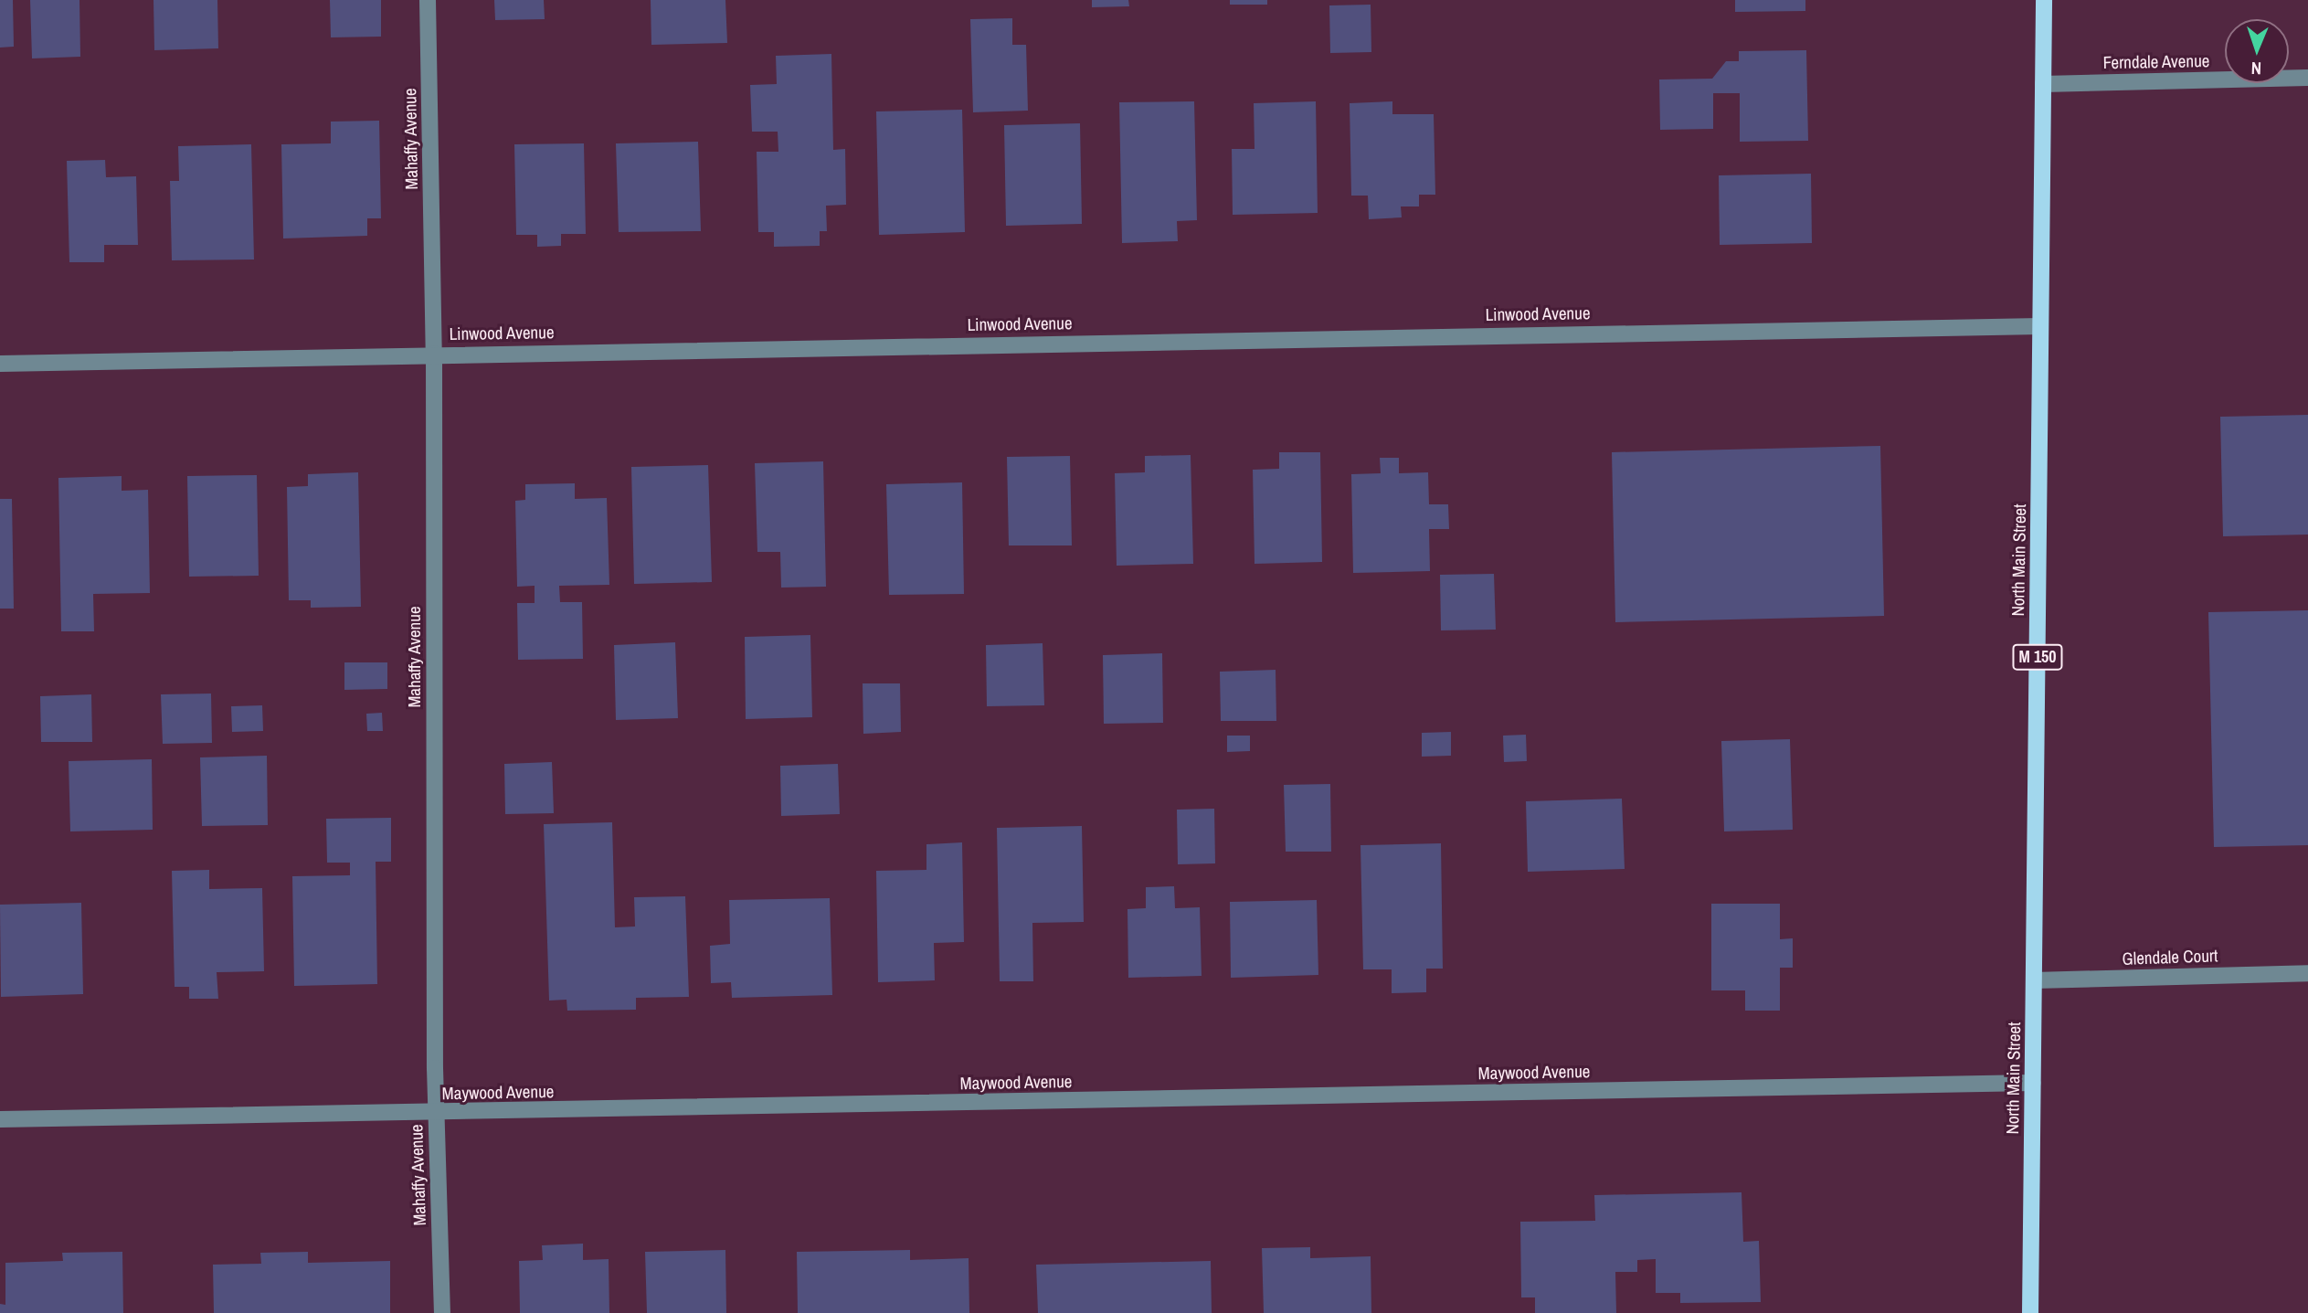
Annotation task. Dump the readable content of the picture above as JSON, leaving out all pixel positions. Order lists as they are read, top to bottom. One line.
{"streets":{"main road":["North Main Street","M 150"],"street":["Ferndale Avenue","Mahaffy Avenue","Linwood Avenue","Glendale Court","Maywood Avenue"]},"crossings":[["Ferndale Avenue","North Main Street"],["Mahaffy Avenue","Linwood Avenue"],["Mahaffy Avenue","Maywood Avenue"],["Linwood Avenue","North Main Street"],["North Main Street","Glendale Court"],["North Main Street","Maywood Avenue"]],"north":"bottom"}
